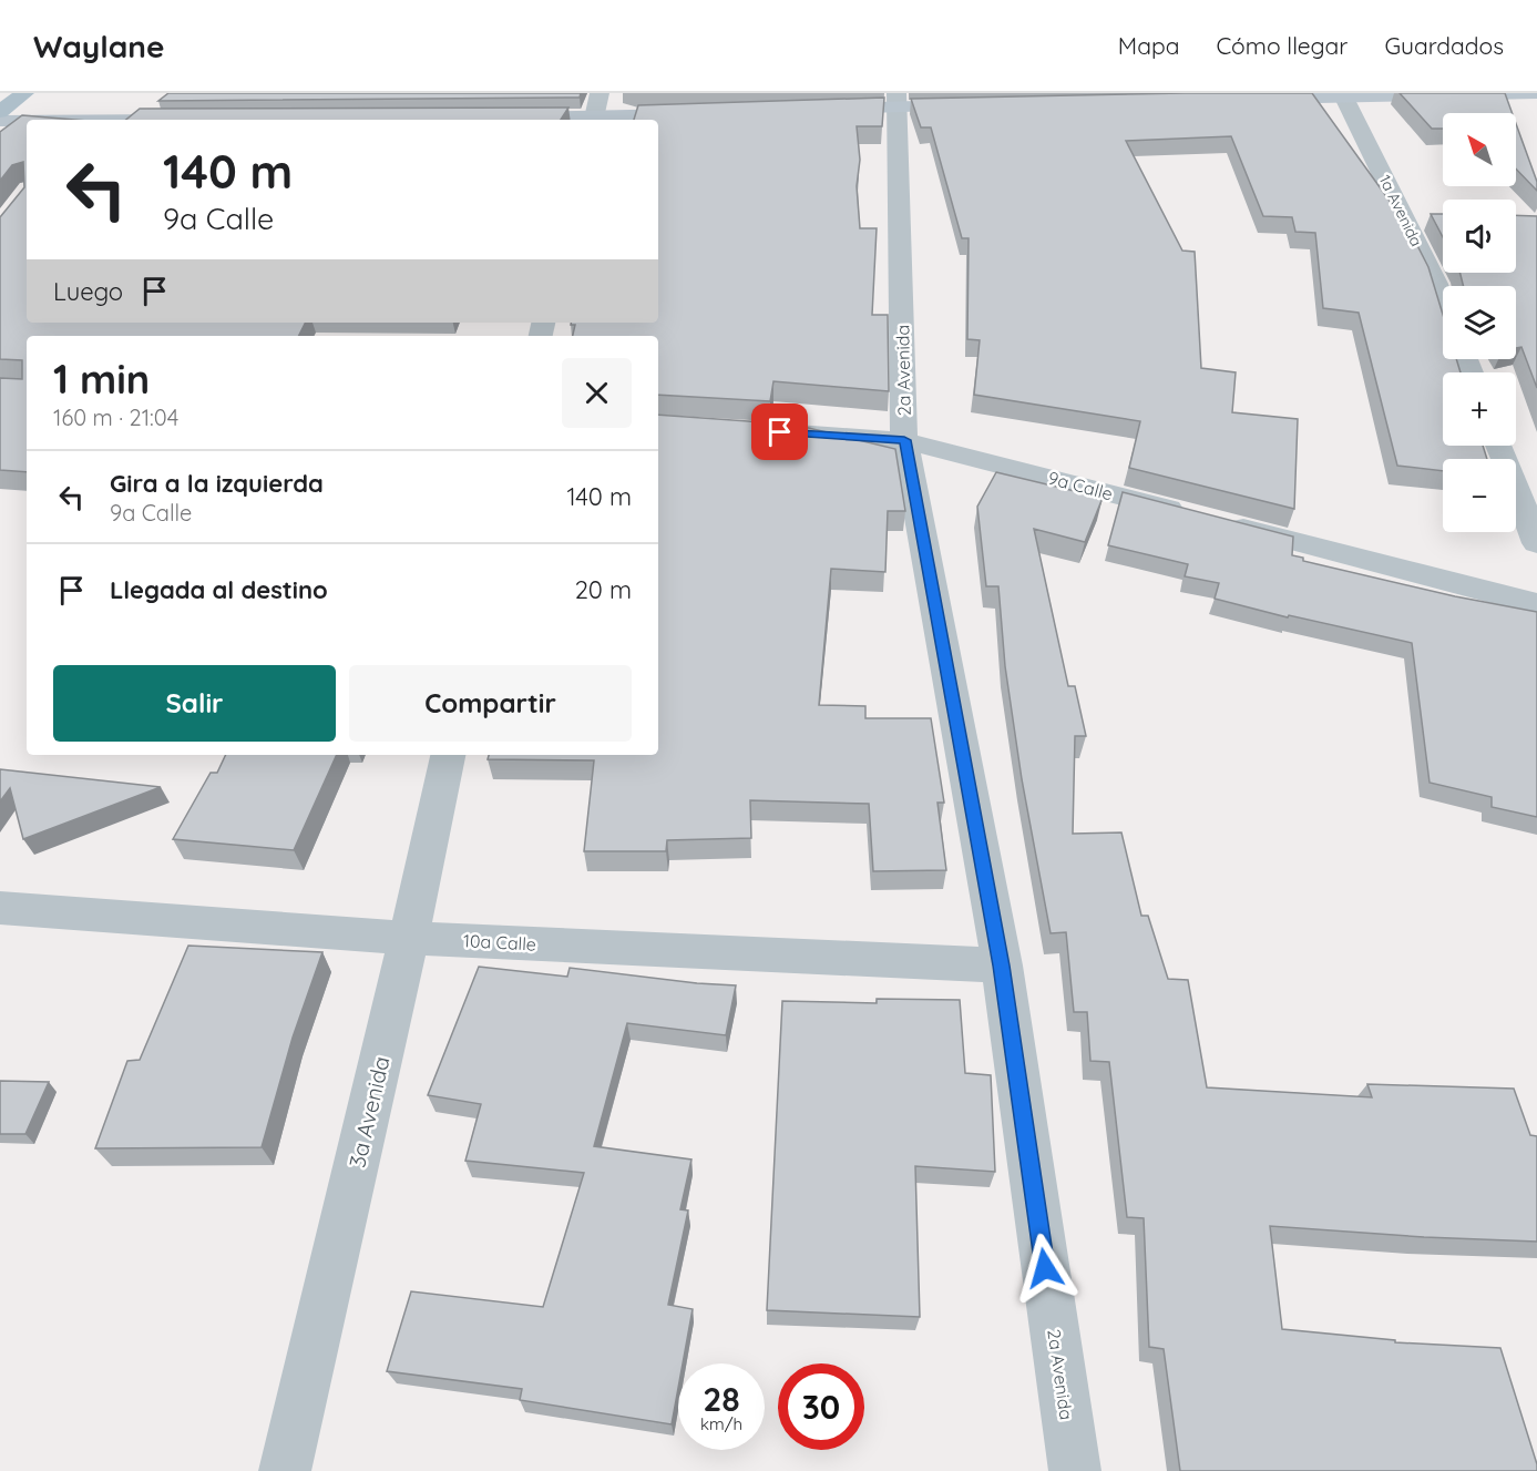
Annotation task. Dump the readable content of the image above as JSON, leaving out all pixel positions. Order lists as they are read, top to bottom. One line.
{"streets":{"street":["1a Avenida","2a Avenida","9a Calle","10a Calle","3a Avenida"]},"crossings":[["2a Avenida","9a Calle"],["2a Avenida","10a Calle"],["10a Calle","3a Avenida"]],"north":"top left","page":{"header":"Waylane","nav":["Mapa","Cómo llegar","Guardados"],"map_buttons":["+","−"],"turn":["140 m","9a Calle"],"then":"Luego","heading":["1 min","160 m · 21:04"],"list":[{"name":"Gira a la izquierda","note":"9a Calle","value":"140 m"},{"name":"Llegada al destino","value":"20 m"}],"buttons":["Salir","Compartir"],"speed":"28 km/h","limit":"30"}}
